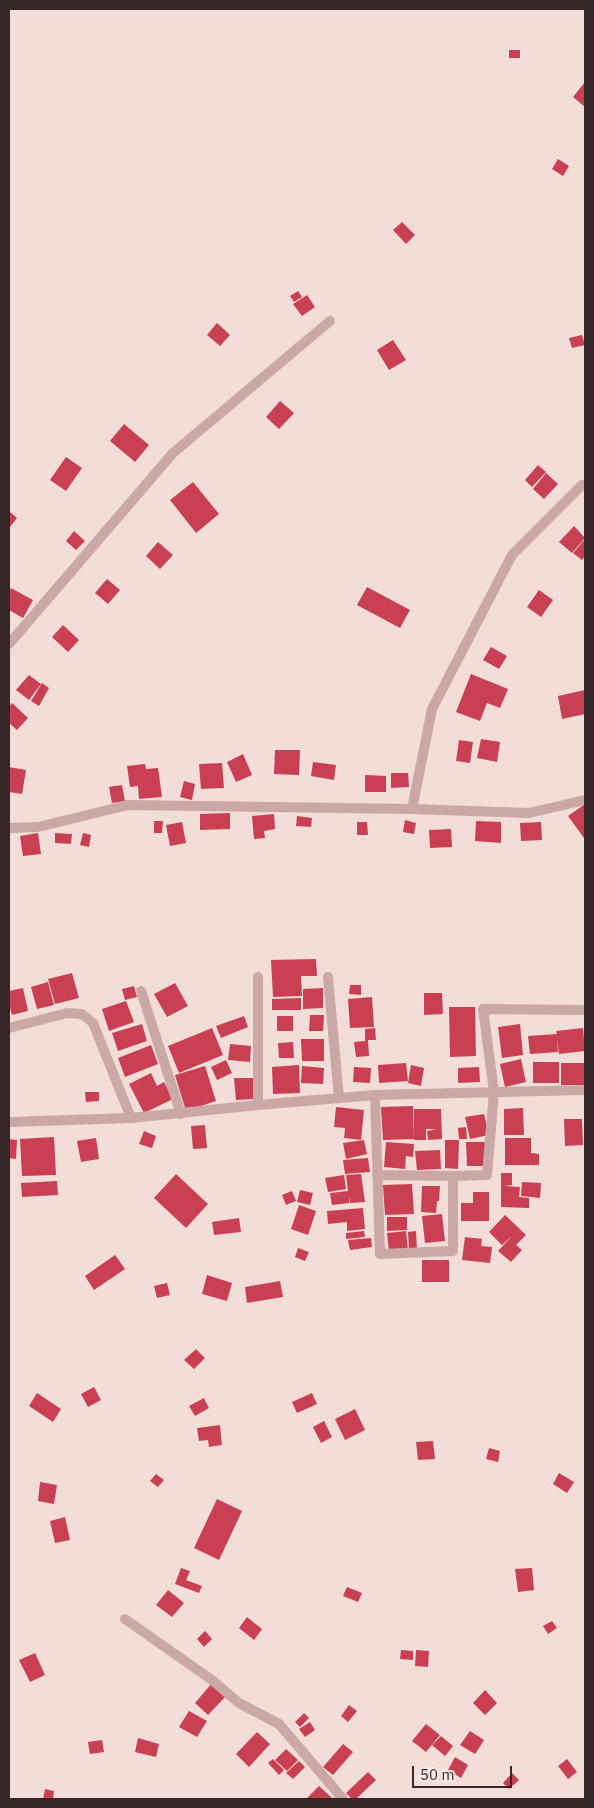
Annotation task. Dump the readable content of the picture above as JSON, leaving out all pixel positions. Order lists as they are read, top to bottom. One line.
{"scale_bar":"50 m"}
